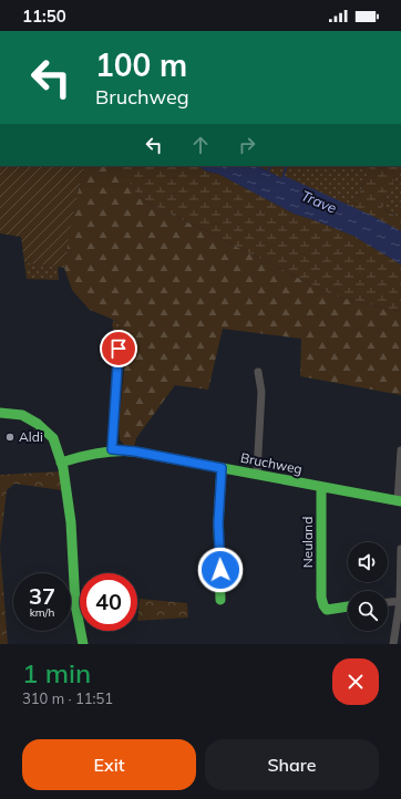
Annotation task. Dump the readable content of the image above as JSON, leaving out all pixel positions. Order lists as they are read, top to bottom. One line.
{"streets":{"street":["Bruchweg","Neuland"]},"crossings":[["Bruchweg","Neuland"]],"water":["Trave"],"places":["Aldi"],"page":{"status":"11:50","turn":["100 m","Bruchweg"],"speed":"37 km/h","limit":"40","heading":["1 min","310 m · 11:51"],"buttons":["Exit","Share"]}}
